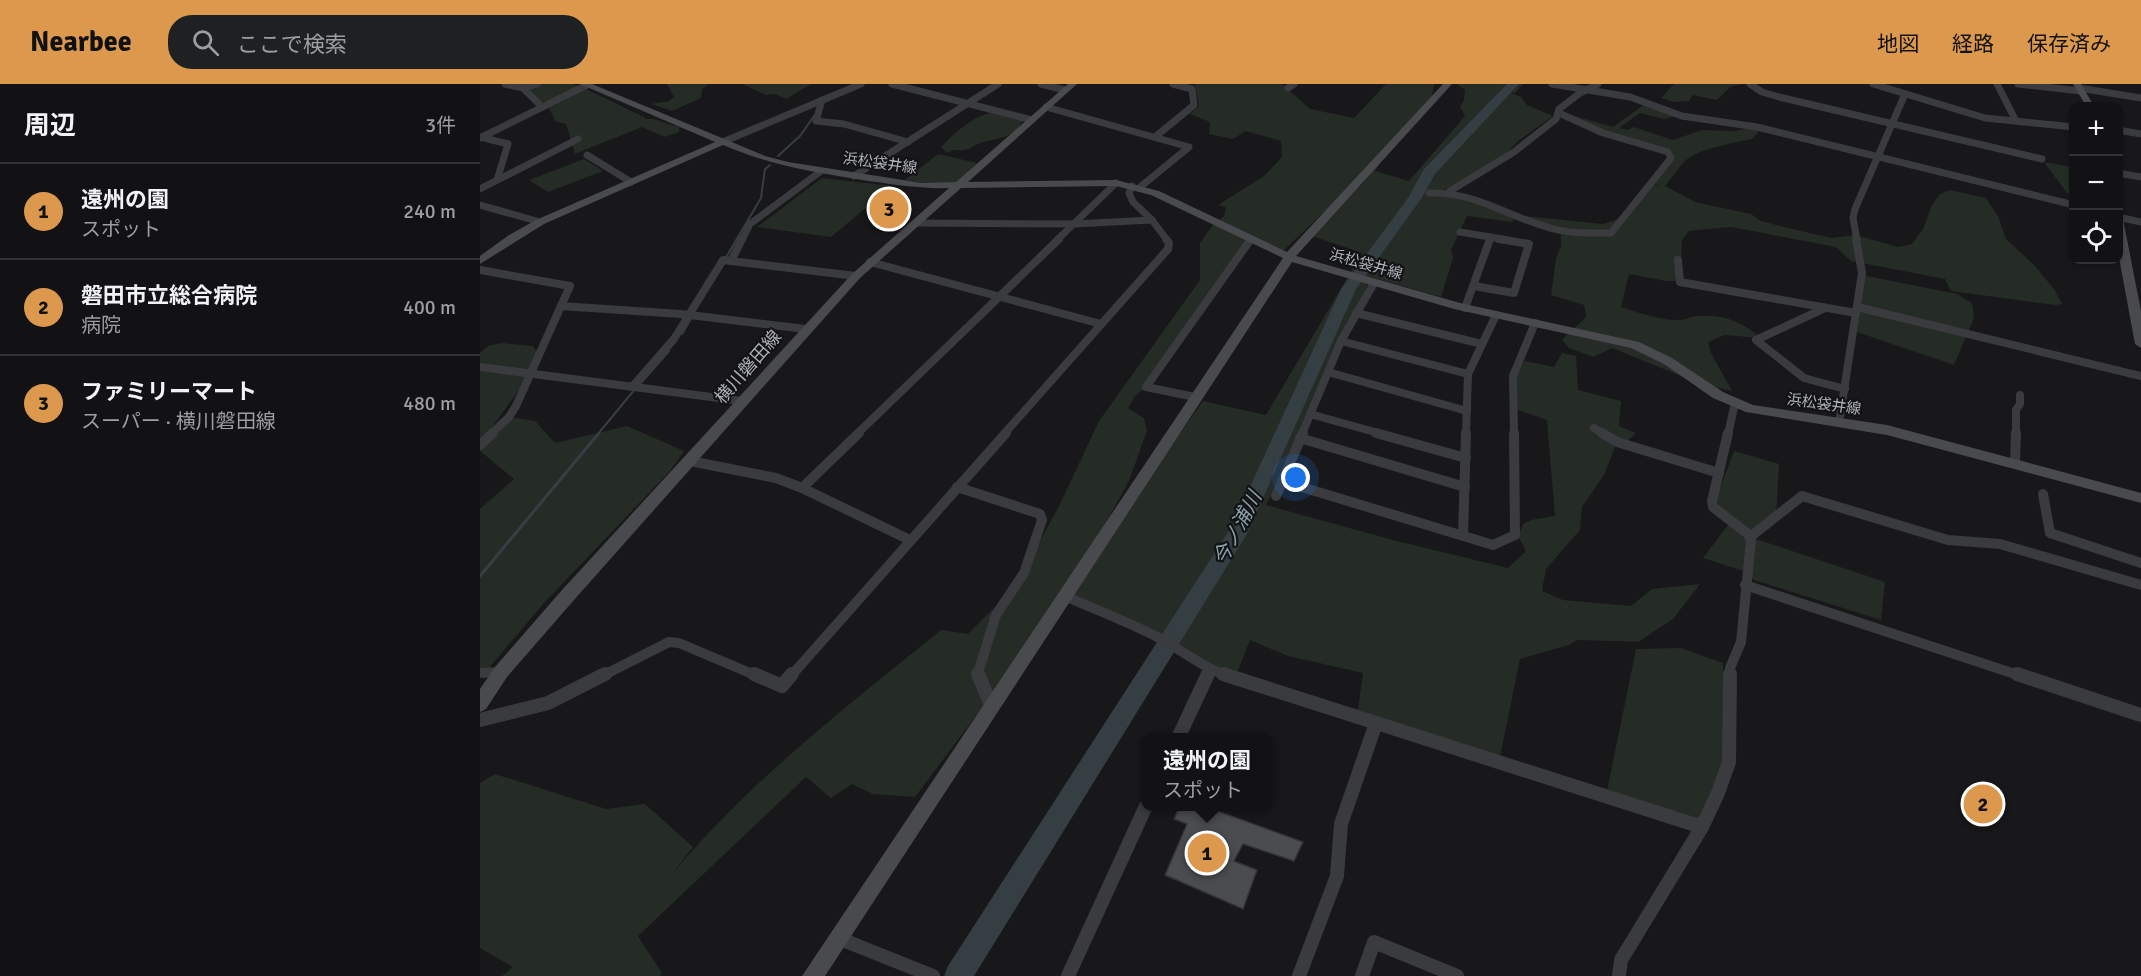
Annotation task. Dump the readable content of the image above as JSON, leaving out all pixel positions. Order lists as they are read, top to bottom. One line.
{"streets":{"main road":["浜松袋井線","横川磐田線"]},"crossings":[["浜松袋井線","横川磐田線"]],"water":["今ノ浦川"],"page":{"header":"Nearbee","search":"ここで検索","nav":["地図","経路","保存済み"],"heading":["周辺","3件"],"map_buttons":["+","−"],"list":[{"mark":"1","name":"遠州の園","note":"スポット","value":"240 m"},{"mark":"2","name":"磐田市立総合病院","note":"病院","value":"400 m"},{"mark":"3","name":"ファミリーマート","note":"スーパー · 横川磐田線","value":"480 m"}],"pins":["3","2","1"],"popup":["遠州の園","スポット"]}}
